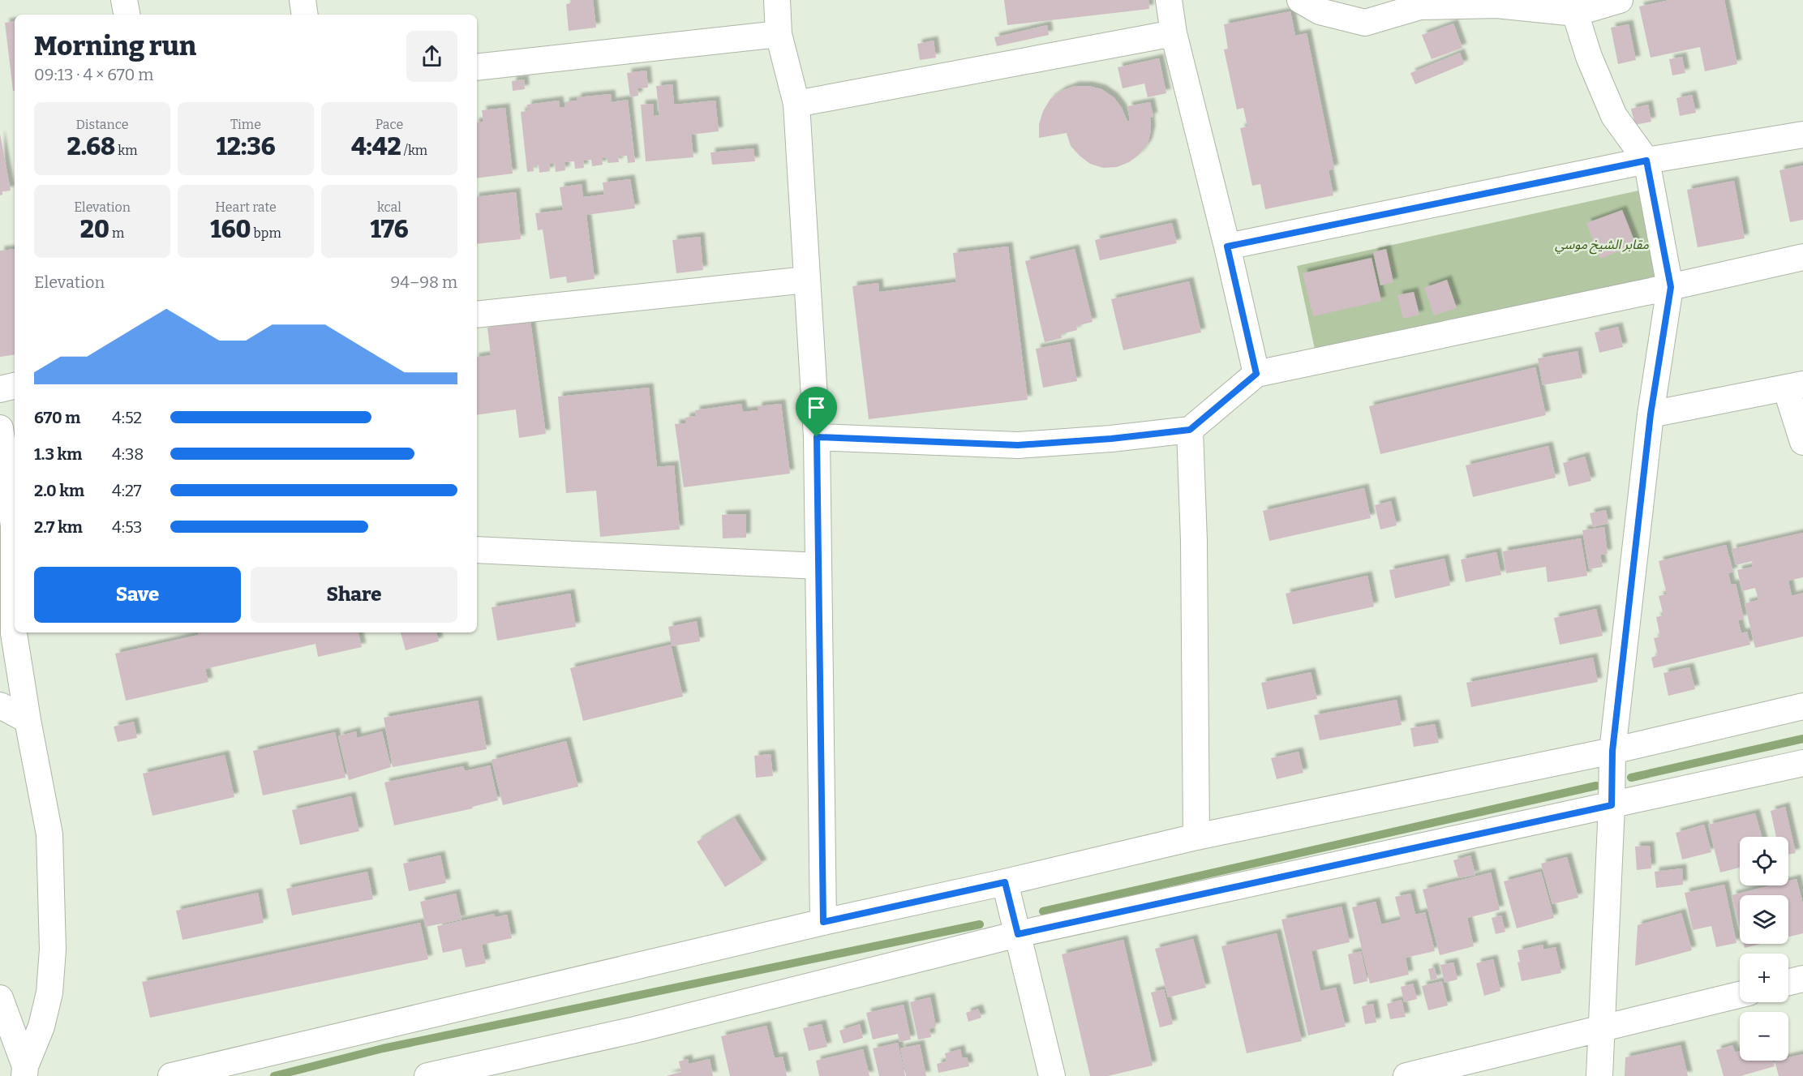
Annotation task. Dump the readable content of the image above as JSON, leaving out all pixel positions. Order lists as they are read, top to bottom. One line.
{"parks":["مقابر الشيخ موسي"],"page":{"heading":["Morning run","09:13 · 4 × 670 m"],"stats":[["Distance","2.68 km"],["Time","12:36"],["Pace","4:42 /km"],["Elevation","20 m"],["Heart rate","160 bpm"],["kcal","176"]],"chart":["Elevation","94–98 m"],"list":[{"name":"670 m","note":"4:52"},{"name":"1.3 km","note":"4:38"},{"name":"2.0 km","note":"4:27"},{"name":"2.7 km","note":"4:53"}],"buttons":["Save","Share"],"map_buttons":["+","−"]}}
